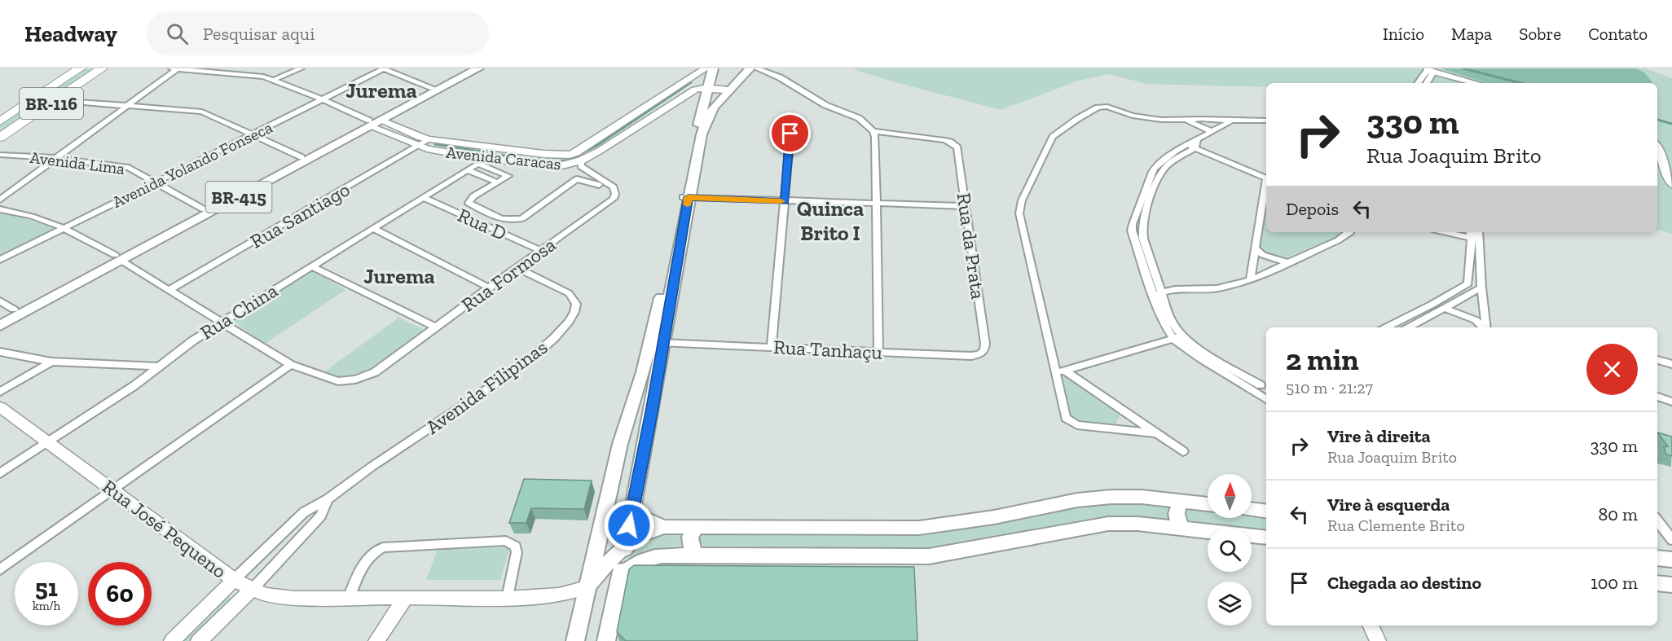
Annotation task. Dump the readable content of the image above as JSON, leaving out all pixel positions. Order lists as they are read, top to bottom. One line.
{"streets":{"highway":["BR-116"],"main road":["BR-415"],"street":["Avenida Caracas","Avenida Lima","Avenida Yolando Fonseca","Rua Santiago","Rua D","Rua da Prata","Rua Formosa","Rua China","Rua Tanhaçu","Avenida Filipinas","Rua José Pequeno"]},"crossings":[["Avenida Caracas","BR-415"],["Avenida Caracas","Rua Santiago"],["Avenida Caracas","Rua Formosa"],["Avenida Caracas","Rua China"],["Avenida Lima","Avenida Yolando Fonseca"],["Rua D","Rua Formosa"],["Rua D","Rua China"],["Rua da Prata","Rua Tanhaçu"],["Rua Formosa","Avenida Filipinas"],["Rua China","Rua José Pequeno"],["Avenida Filipinas","Rua José Pequeno"]],"districts":["Jurema","Quinca Brito I","Jurema"],"north":"top","page":{"header":"Headway","search":"Pesquisar aqui","nav":["Início","Mapa","Sobre","Contato"],"turn":["330 m","Rua Joaquim Brito"],"then":"Depois","heading":["2 min","510 m · 21:27"],"list":[{"name":"Vire à direita","note":"Rua Joaquim Brito","value":"330 m"},{"name":"Vire à esquerda","note":"Rua Clemente Brito","value":"80 m"},{"name":"Chegada ao destino","value":"100 m"}],"speed":"51 km/h","limit":"60"}}
